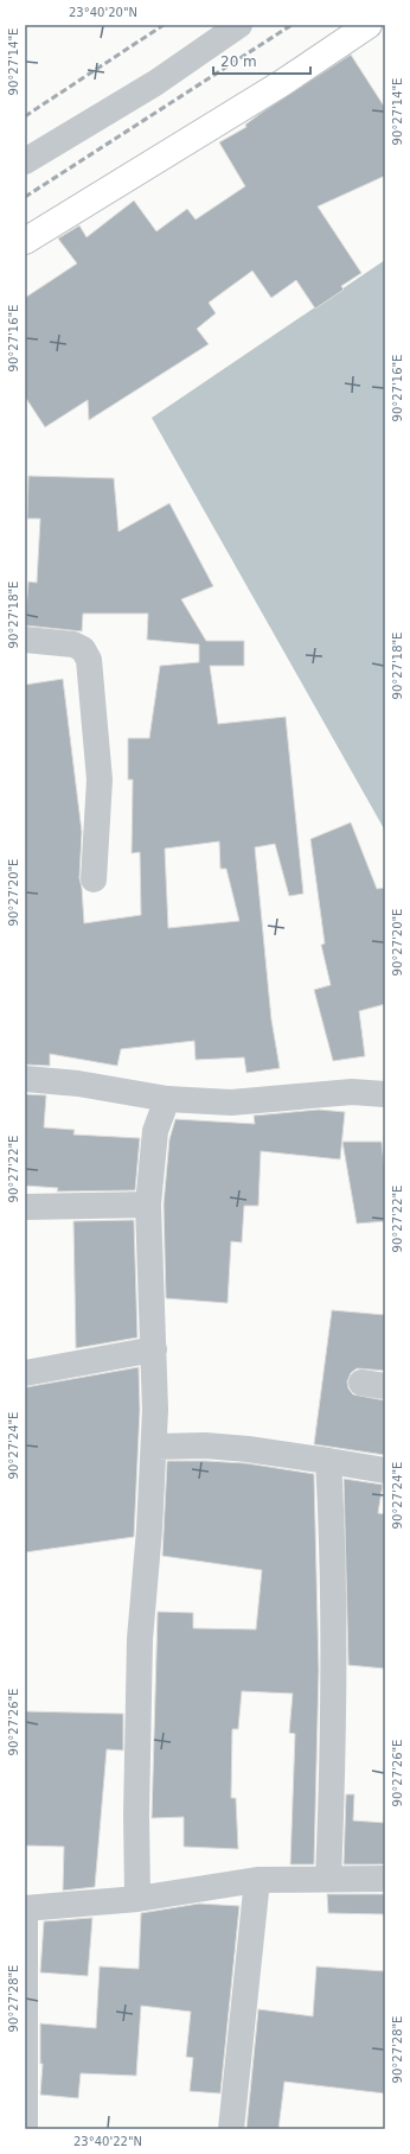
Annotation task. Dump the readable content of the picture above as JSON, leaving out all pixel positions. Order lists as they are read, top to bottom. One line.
{"scale_bar":"20 m","coordinates":["23°40'20\"N","90°27'14\"E","90°27'16\"E","90°27'18\"E","90°27'20\"E","90°27'22\"E","90°27'24\"E","90°27'26\"E","90°27'28\"E","23°40'22\"N"]}
